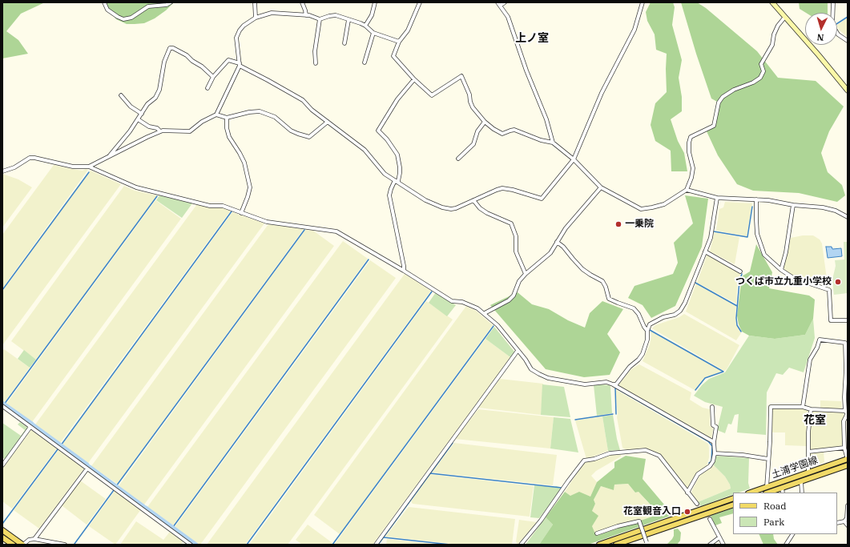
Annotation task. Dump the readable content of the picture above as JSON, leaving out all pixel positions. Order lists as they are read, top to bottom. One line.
{"streets":{"main road":["土浦学園線"]},"districts":["上ノ室","花室"],"places":["一乗院","つくば市立九重小学校","花室観音入口"],"legend":["Road","Park"],"north":"bottom"}
